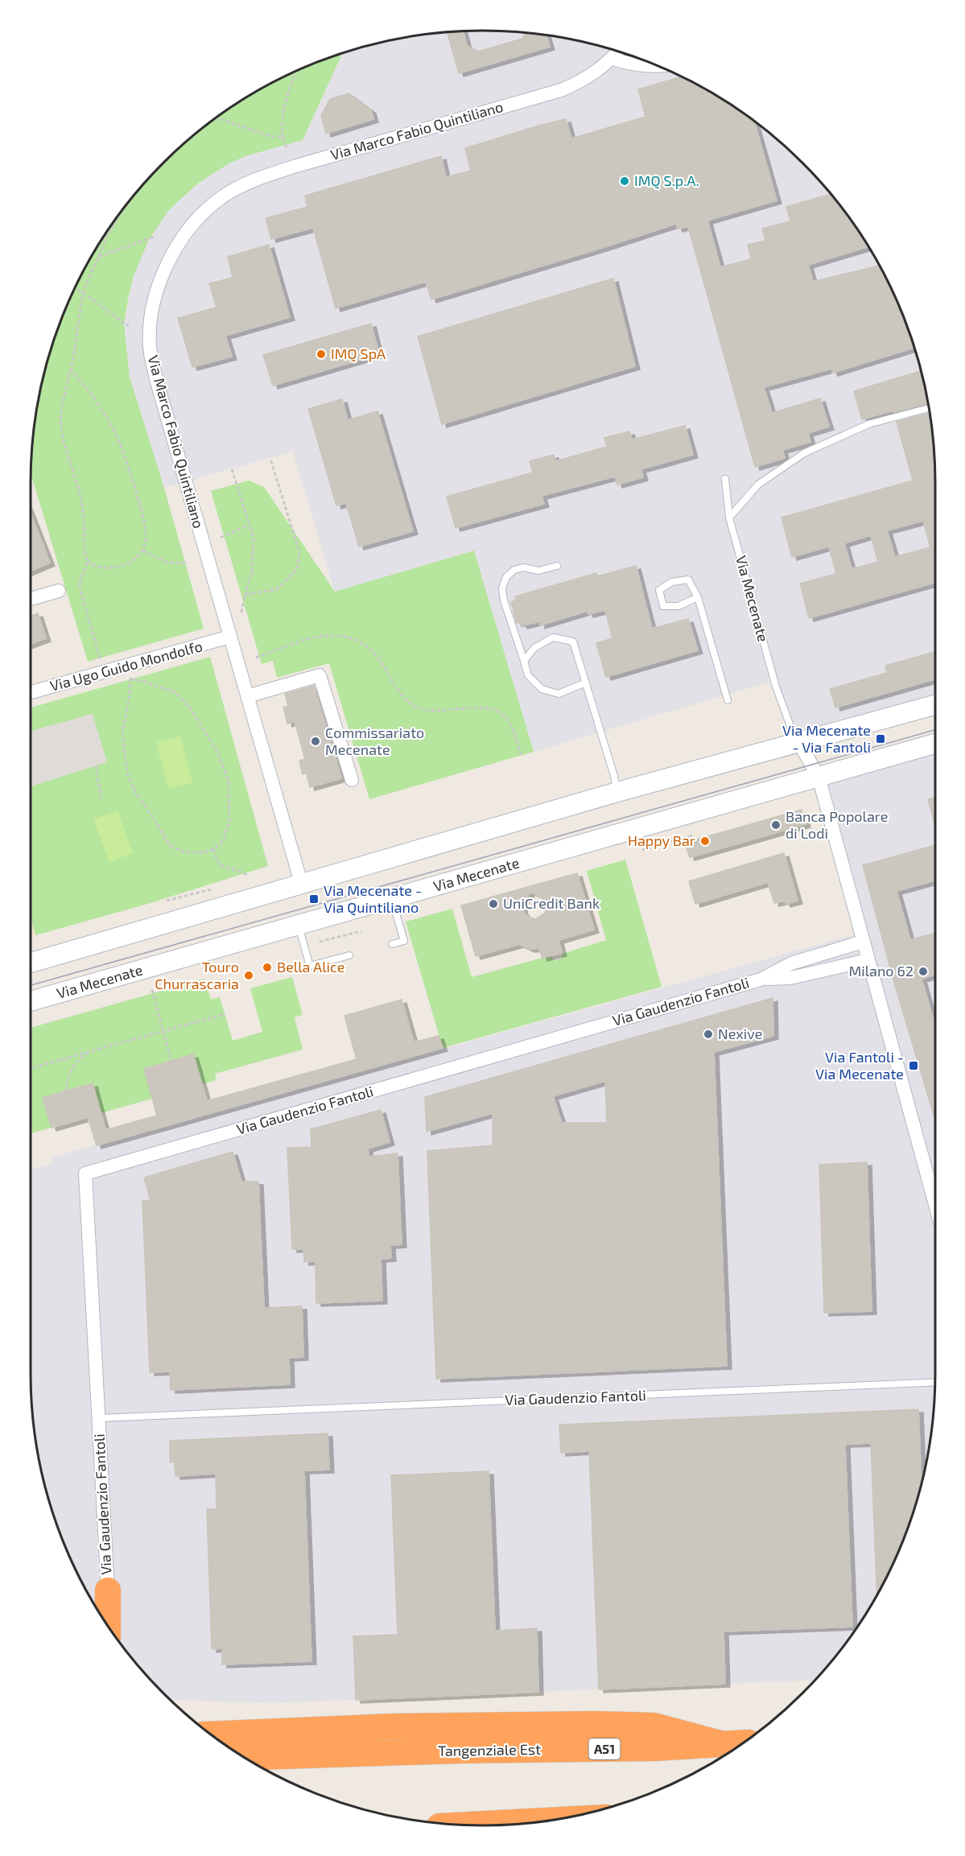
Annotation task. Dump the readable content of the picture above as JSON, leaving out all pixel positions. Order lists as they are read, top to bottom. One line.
{"streets":{"highway":["A51","Tangenziale Est"],"main road":["Via Mecenate"],"street":["Via Marco Fabio Quintiliano","Via Ugo Guido Mondolfo","Via Gaudenzio Fantoli"]},"crossings":[["Via Marco Fabio Quintiliano","Via Ugo Guido Mondolfo"]],"places":{"other":["IMQ S.p.A.","IMQ SpA","Commissariato Mecenate","Banca Popolare di Lodi","Happy Bar","UniCredit Bank","Bella Alice","Milano 62","Touro Churrascaria","Nexive"],"transit":["Via Mecenate - Via Fantoli","Via Mecenate - Via Quintiliano","Via Fantoli - Via Mecenate"]}}
